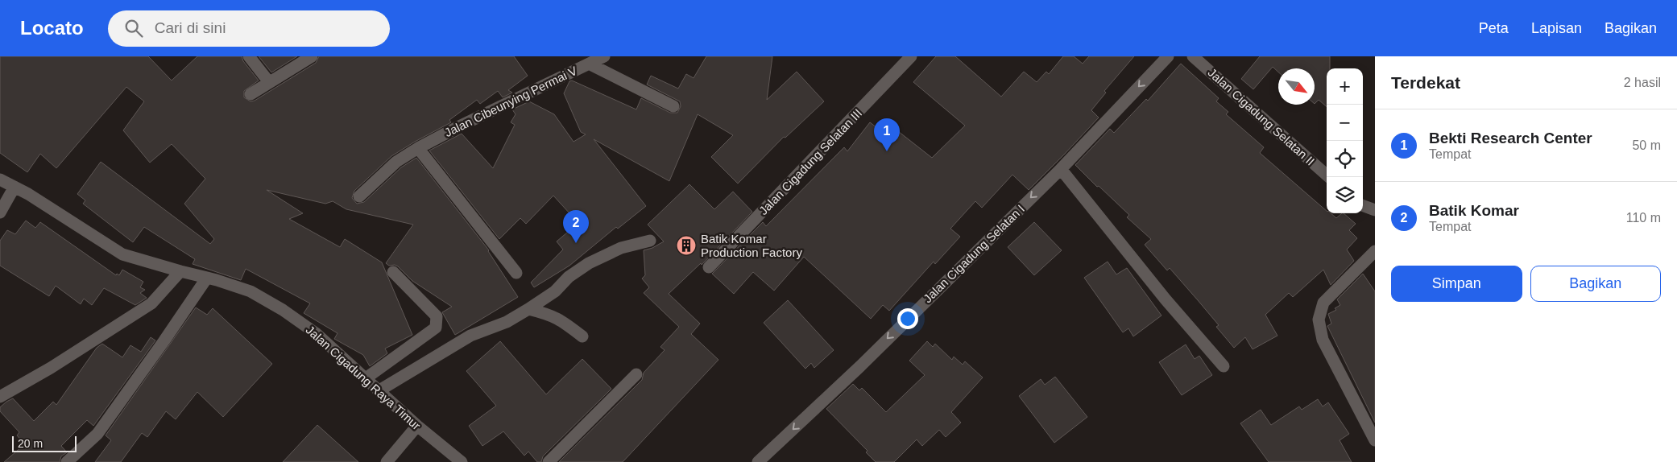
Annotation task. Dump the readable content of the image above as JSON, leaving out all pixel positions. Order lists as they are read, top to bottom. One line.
{"streets":{"street":["Jalan Cibeunying Permai V","Jalan Cigadung Selatan II","Jalan Cigadung Selatan III","Jalan Cigadung Selatan I","Jalan Cigadung Raya Timur"]},"one_way":["Jalan Cigadung Selatan I"],"places":{"building":["Batik Komar Production Factory"]},"scale_bar":"20 m","north":"bottom right","page":{"header":"Locato","search":"Cari di sini","nav":["Peta","Lapisan","Bagikan"],"heading":["Terdekat","2 hasil"],"map_buttons":["+","−"],"list":[{"mark":"1","name":"Bekti Research Center","note":"Tempat","value":"50 m"},{"mark":"2","name":"Batik Komar","note":"Tempat","value":"110 m"}],"pins":["1","2"],"buttons":["Simpan","Bagikan"],"scale":"20 m"}}
